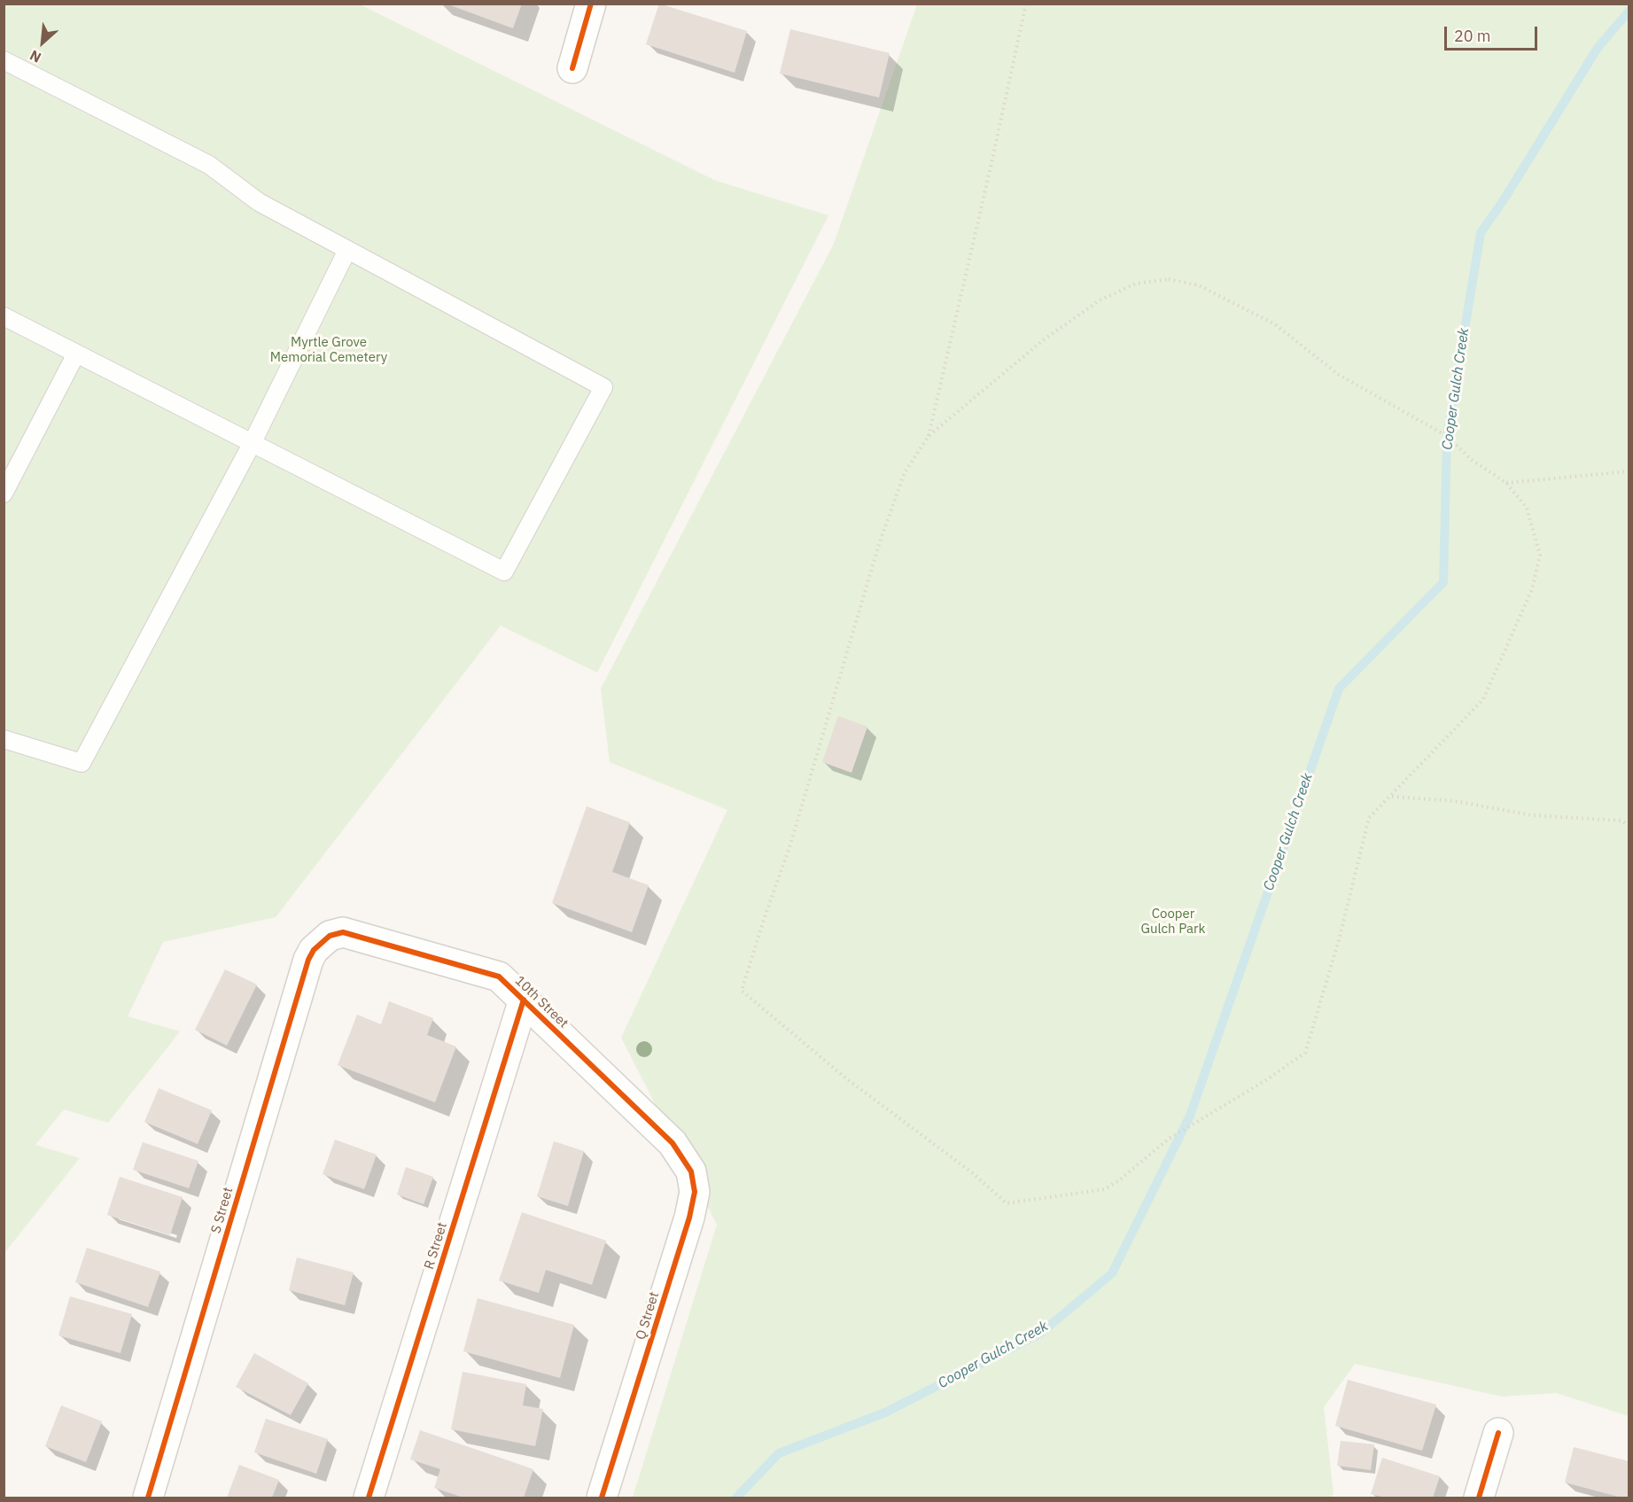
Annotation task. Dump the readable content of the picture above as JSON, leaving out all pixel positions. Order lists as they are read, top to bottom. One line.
{"streets":{"street":["10th Street","S Street","R Street","Q Street"]},"crossings":[["10th Street","S Street"],["10th Street","R Street"],["10th Street","Q Street"]],"water":["Cooper Gulch Creek"],"parks":["Myrtle Grove Memorial Cemetery","Cooper Gulch Park"],"scale_bar":"20 m","north":"bottom left"}
